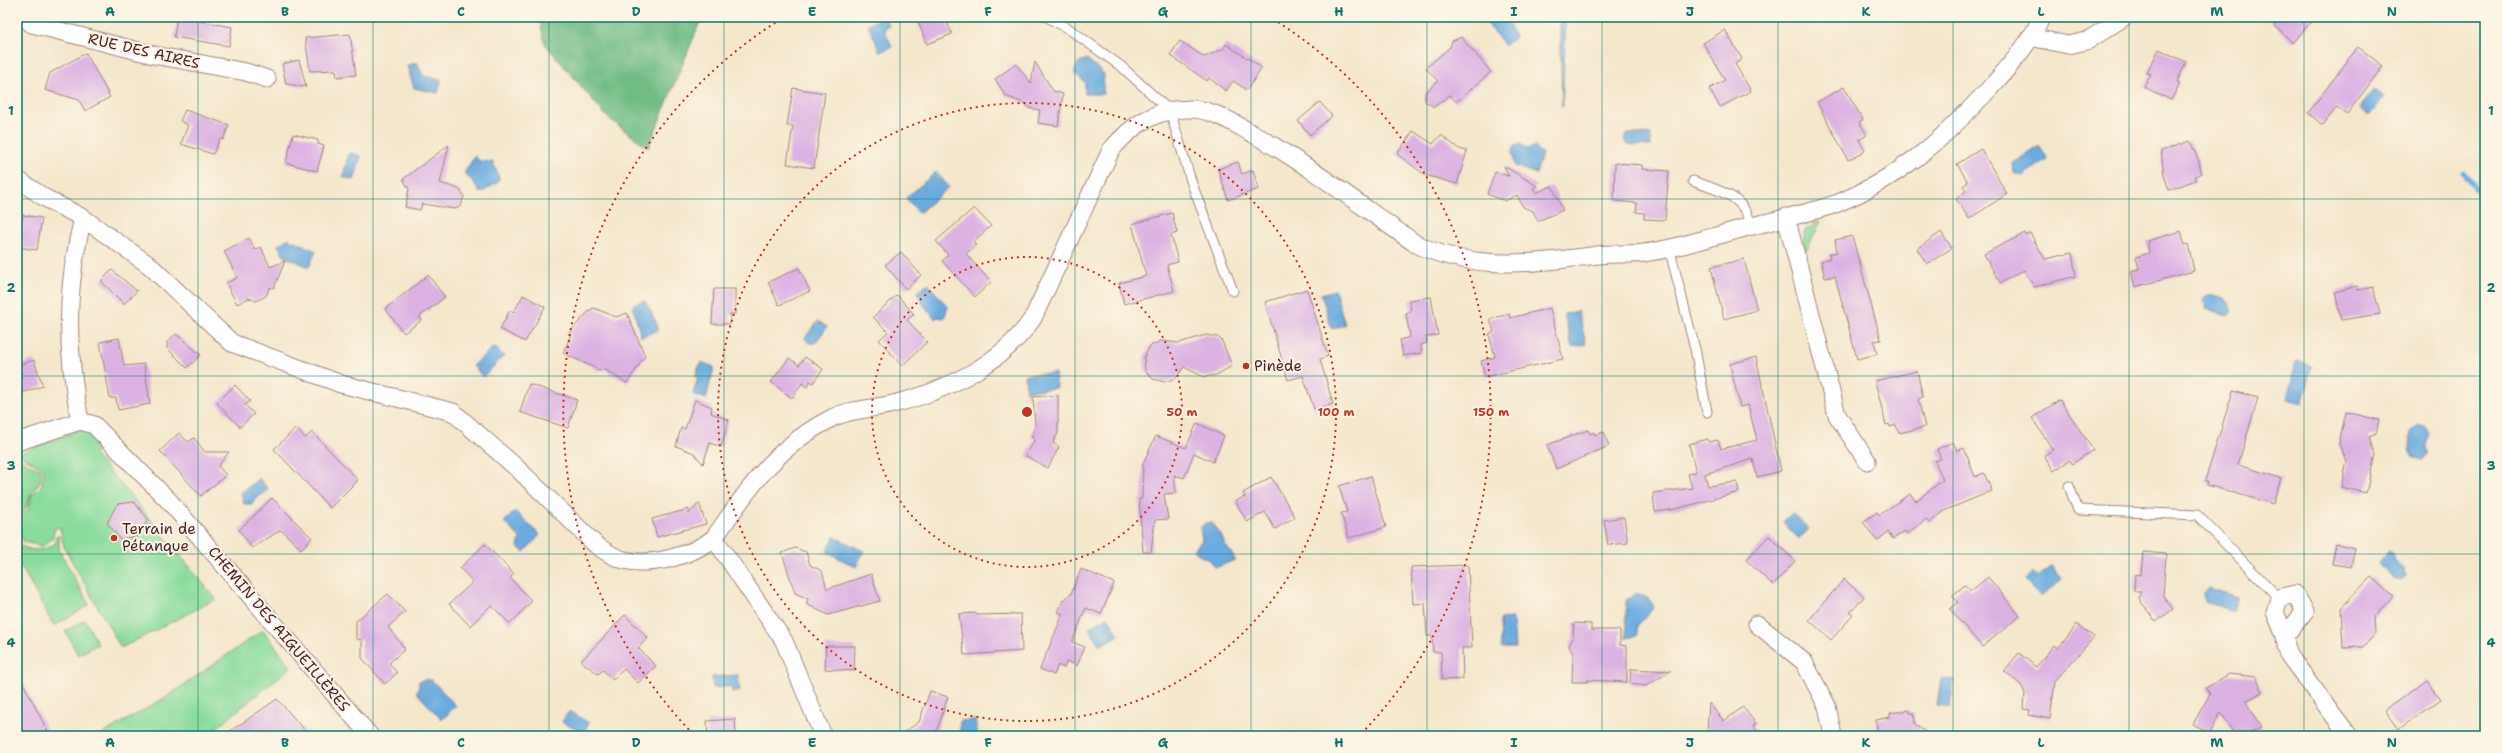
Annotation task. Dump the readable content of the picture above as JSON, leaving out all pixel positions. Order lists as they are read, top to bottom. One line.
{"streets":{"street":["RUE DES AIRES","CHEMIN DES AIGUEILLÈRES"]},"places":["Pinède","Terrain de Pétanque"],"grid":{"columns":["A","B","C","D","E","F","G","H","I","J","K","L","M","N"],"rows":["1","2","3","4"]},"rings":["50 m","100 m","150 m"]}
